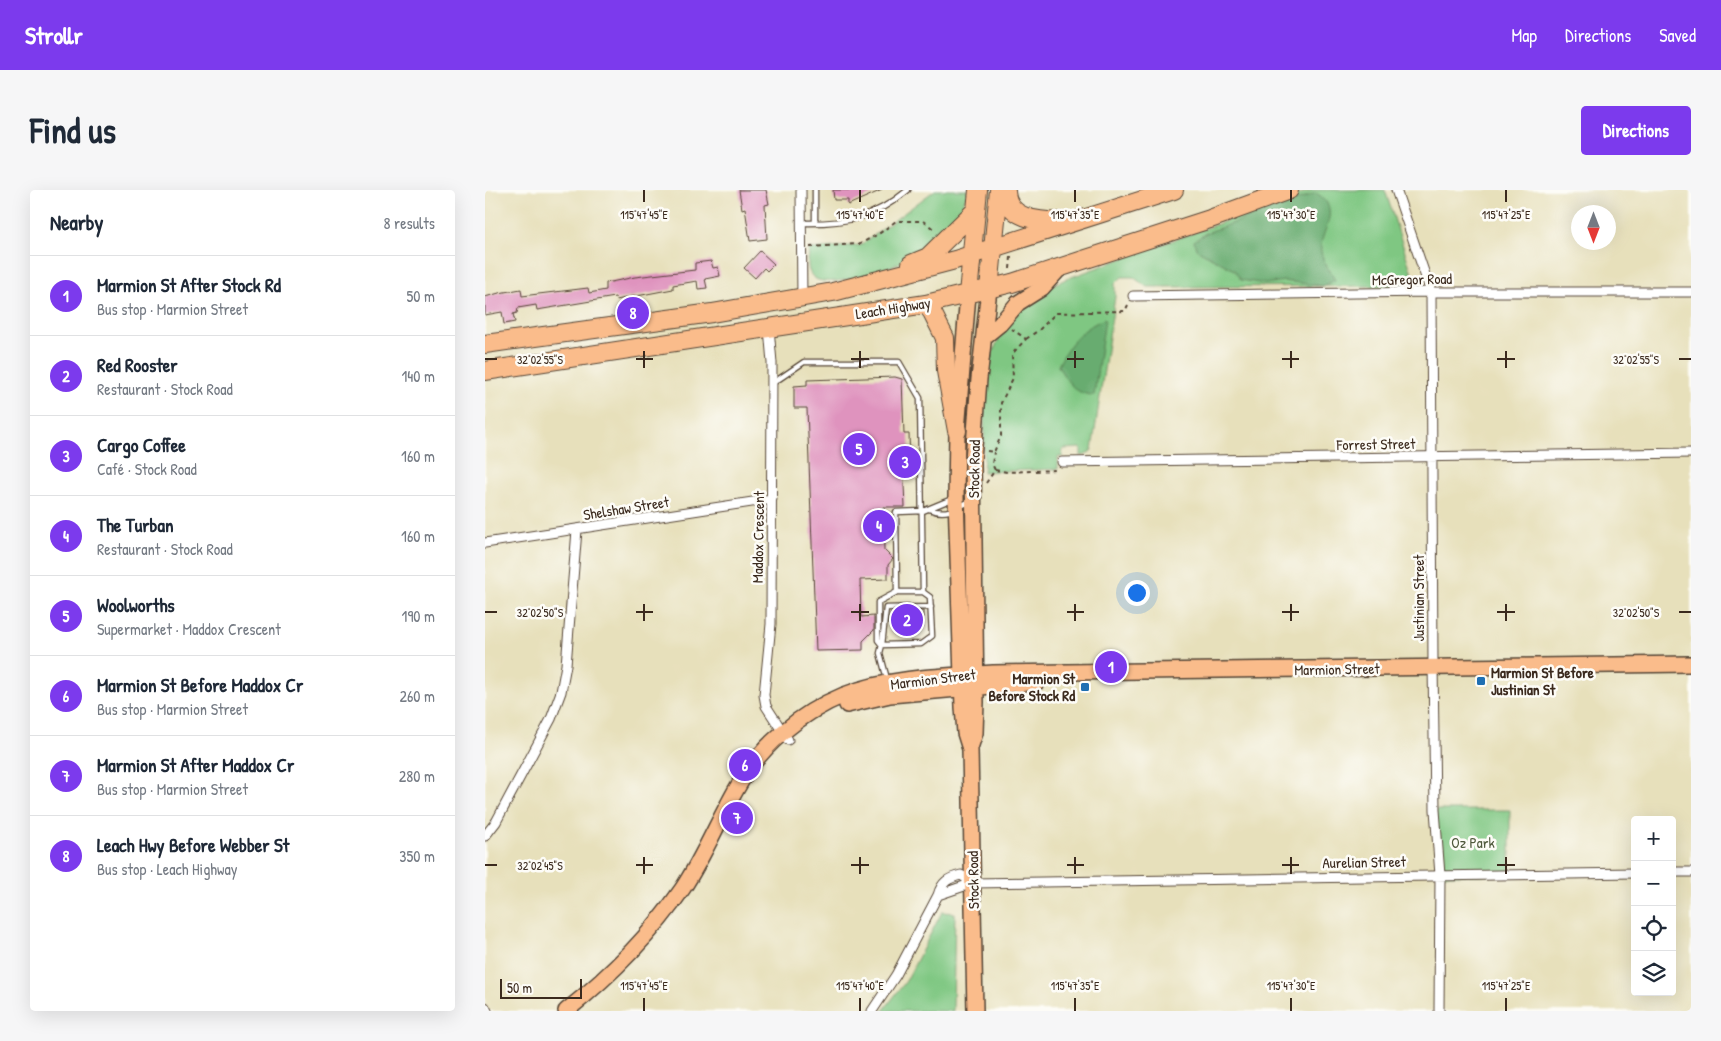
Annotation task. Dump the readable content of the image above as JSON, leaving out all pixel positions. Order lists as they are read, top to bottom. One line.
{"streets":{"highway":["Leach Highway","Stock Road"],"main road":["Marmion Street"],"street":["McGregor Road","Forrest Street","Shelshaw Street","Maddox Crescent","Justinian Street","Aurelian Street"]},"crossings":[["McGregor Road","Justinian Street"],["Leach Highway","Stock Road"],["Leach Highway","Maddox Crescent"],["Forrest Street","Justinian Street"],["Stock Road","Marmion Street"],["Stock Road","Aurelian Street"],["Shelshaw Street","Maddox Crescent"],["Maddox Crescent","Marmion Street"],["Justinian Street","Marmion Street"],["Justinian Street","Aurelian Street"]],"parks":["Oz Park"],"places":{"transit":["Marmion St Before Justinian St","Marmion St Before Stock Rd"]},"scale_bar":"50 m","north":"bottom","page":{"header":"Strollr","nav":["Map","Directions","Saved"],"buttons":"Directions","title":"Find us","heading":["Nearby","8 results"],"list":[{"mark":"1","name":"Marmion St After Stock Rd","note":"Bus stop · Marmion Street","value":"50 m"},{"mark":"2","name":"Red Rooster","note":"Restaurant · Stock Road","value":"140 m"},{"mark":"3","name":"Cargo Coffee","note":"Café · Stock Road","value":"160 m"},{"mark":"4","name":"The Turban","note":"Restaurant · Stock Road","value":"160 m"},{"mark":"5","name":"Woolworths","note":"Supermarket · Maddox Crescent","value":"190 m"},{"mark":"6","name":"Marmion St Before Maddox Cr","note":"Bus stop · Marmion Street","value":"260 m"},{"mark":"7","name":"Marmion St After Maddox Cr","note":"Bus stop · Marmion Street","value":"280 m"},{"mark":"8","name":"Leach Hwy Before Webber St","note":"Bus stop · Leach Highway","value":"350 m"}],"pins":["8","5","3","4","2","1","6","7"],"map_buttons":["+","−"],"scale":"50 m"},"coordinates":["115°47'45\"E","115°47'40\"E","115°47'35\"E","115°47'30\"E","115°47'25\"E","32°02'55\"S","32°02'50\"S","32°02'45\"S"]}
